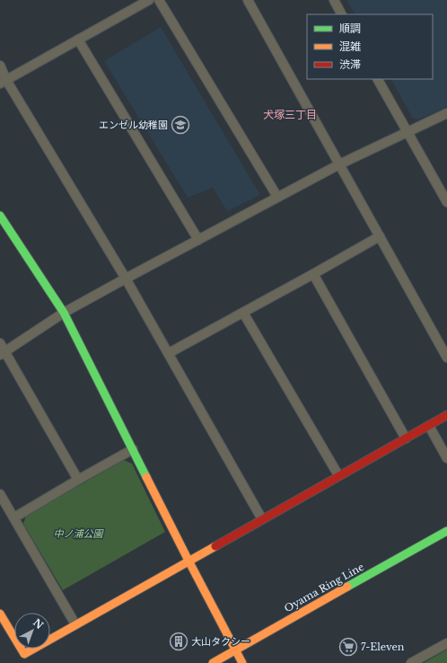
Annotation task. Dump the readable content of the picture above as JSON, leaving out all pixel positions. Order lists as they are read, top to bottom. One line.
{"streets":{"street":["Oyama Ring Line"]},"districts":["犬塚三丁目"],"parks":["中ノ浦公園"],"places":{"school or university":["エンゼル幼稚園"],"building":["大山タクシー"],"supermarket":["7-Eleven"]},"legend":["順調","混雑","渋滞"],"north":"top right"}
